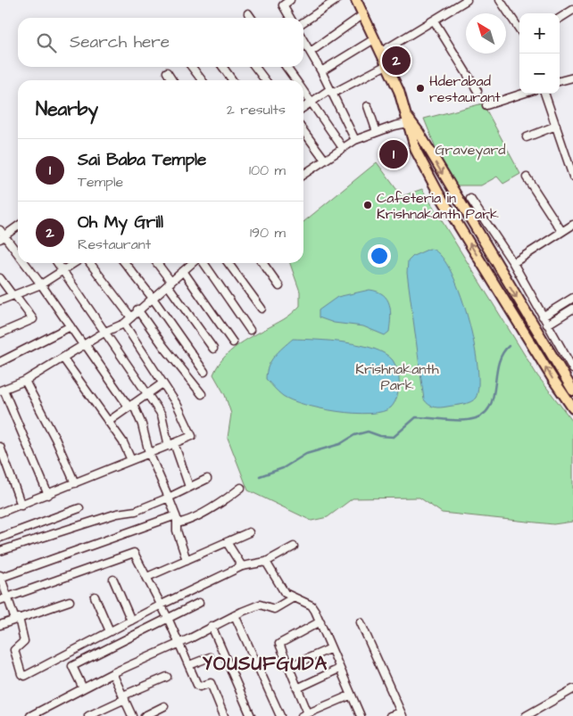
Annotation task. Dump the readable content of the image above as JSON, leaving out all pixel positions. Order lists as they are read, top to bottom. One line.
{"districts":["YOUSUFGUDA"],"parks":["Graveyard","Krishnakanth Park"],"places":["Hderabad restaurant","Cafeteria in Krishnakanth Park"],"north":"top left","page":{"map_buttons":["+","−"],"search":"Search here","pins":["2","1"],"heading":["Nearby","2 results"],"list":[{"mark":"1","name":"Sai Baba Temple","note":"Temple","value":"100 m"},{"mark":"2","name":"Oh My Grill","note":"Restaurant","value":"190 m"}]}}
